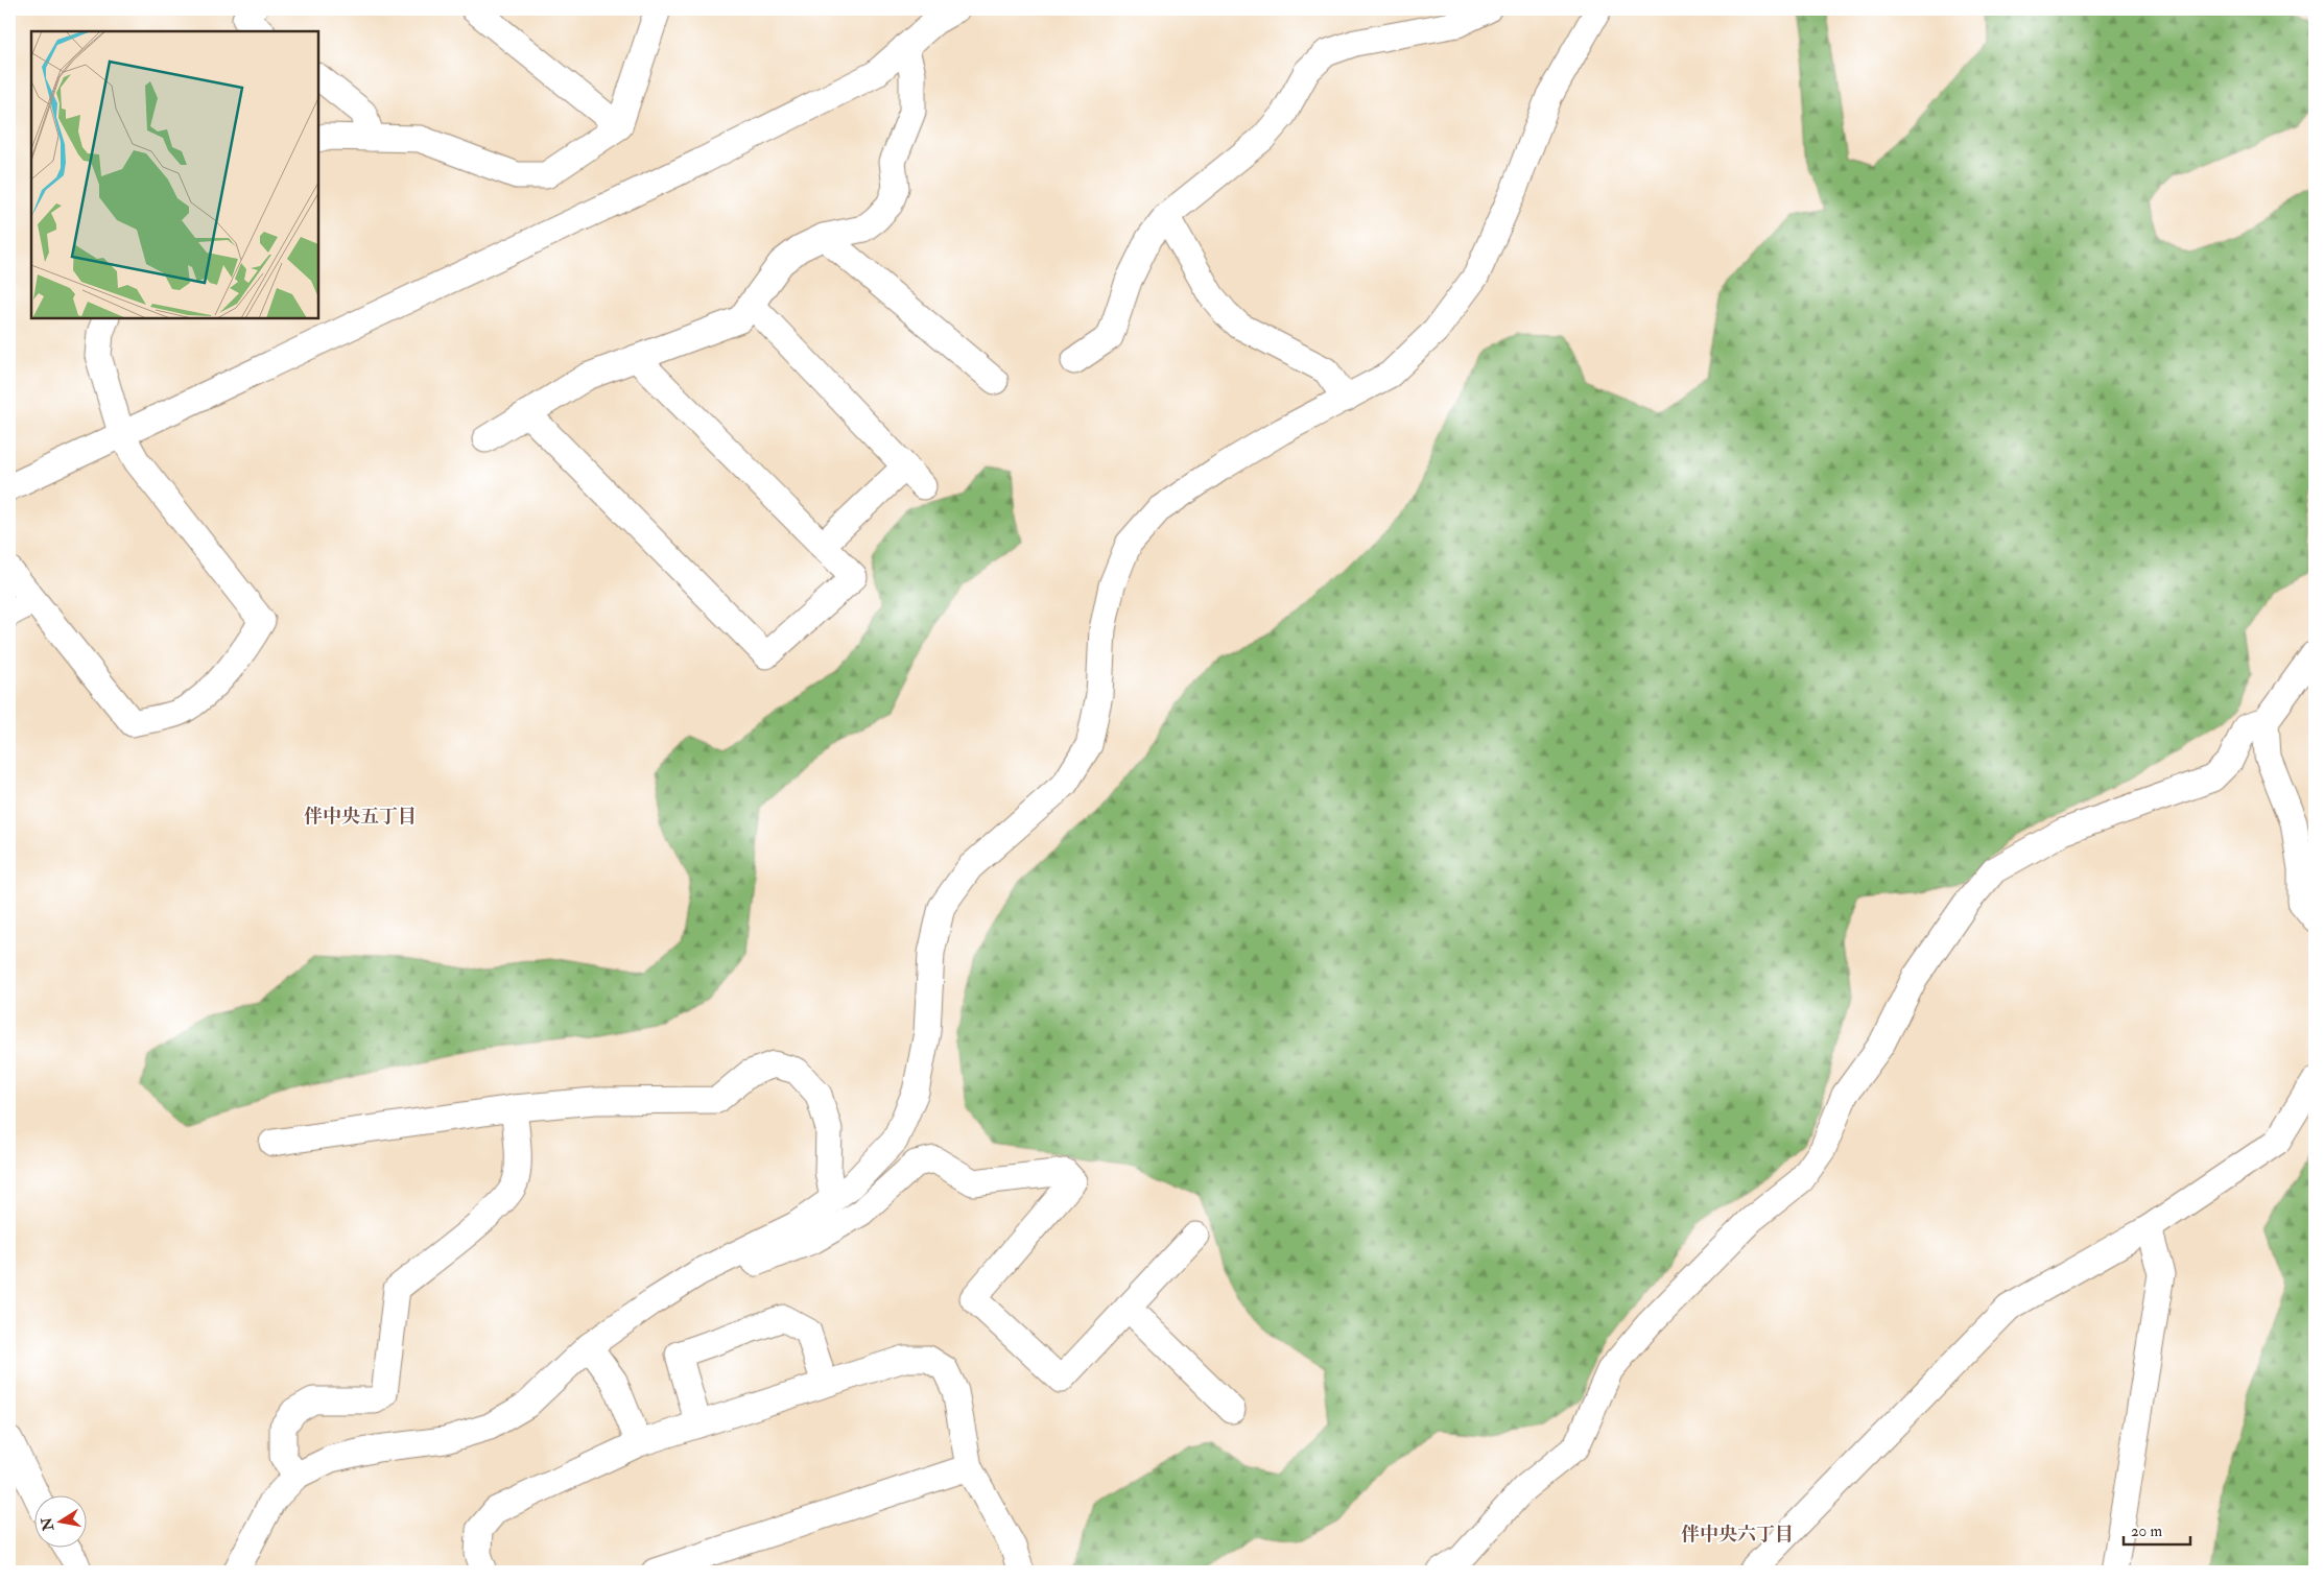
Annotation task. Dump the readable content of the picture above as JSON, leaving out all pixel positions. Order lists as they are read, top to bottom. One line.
{"districts":["伴中央五丁目","伴中央六丁目"],"scale_bar":"20 m","north":"left"}
